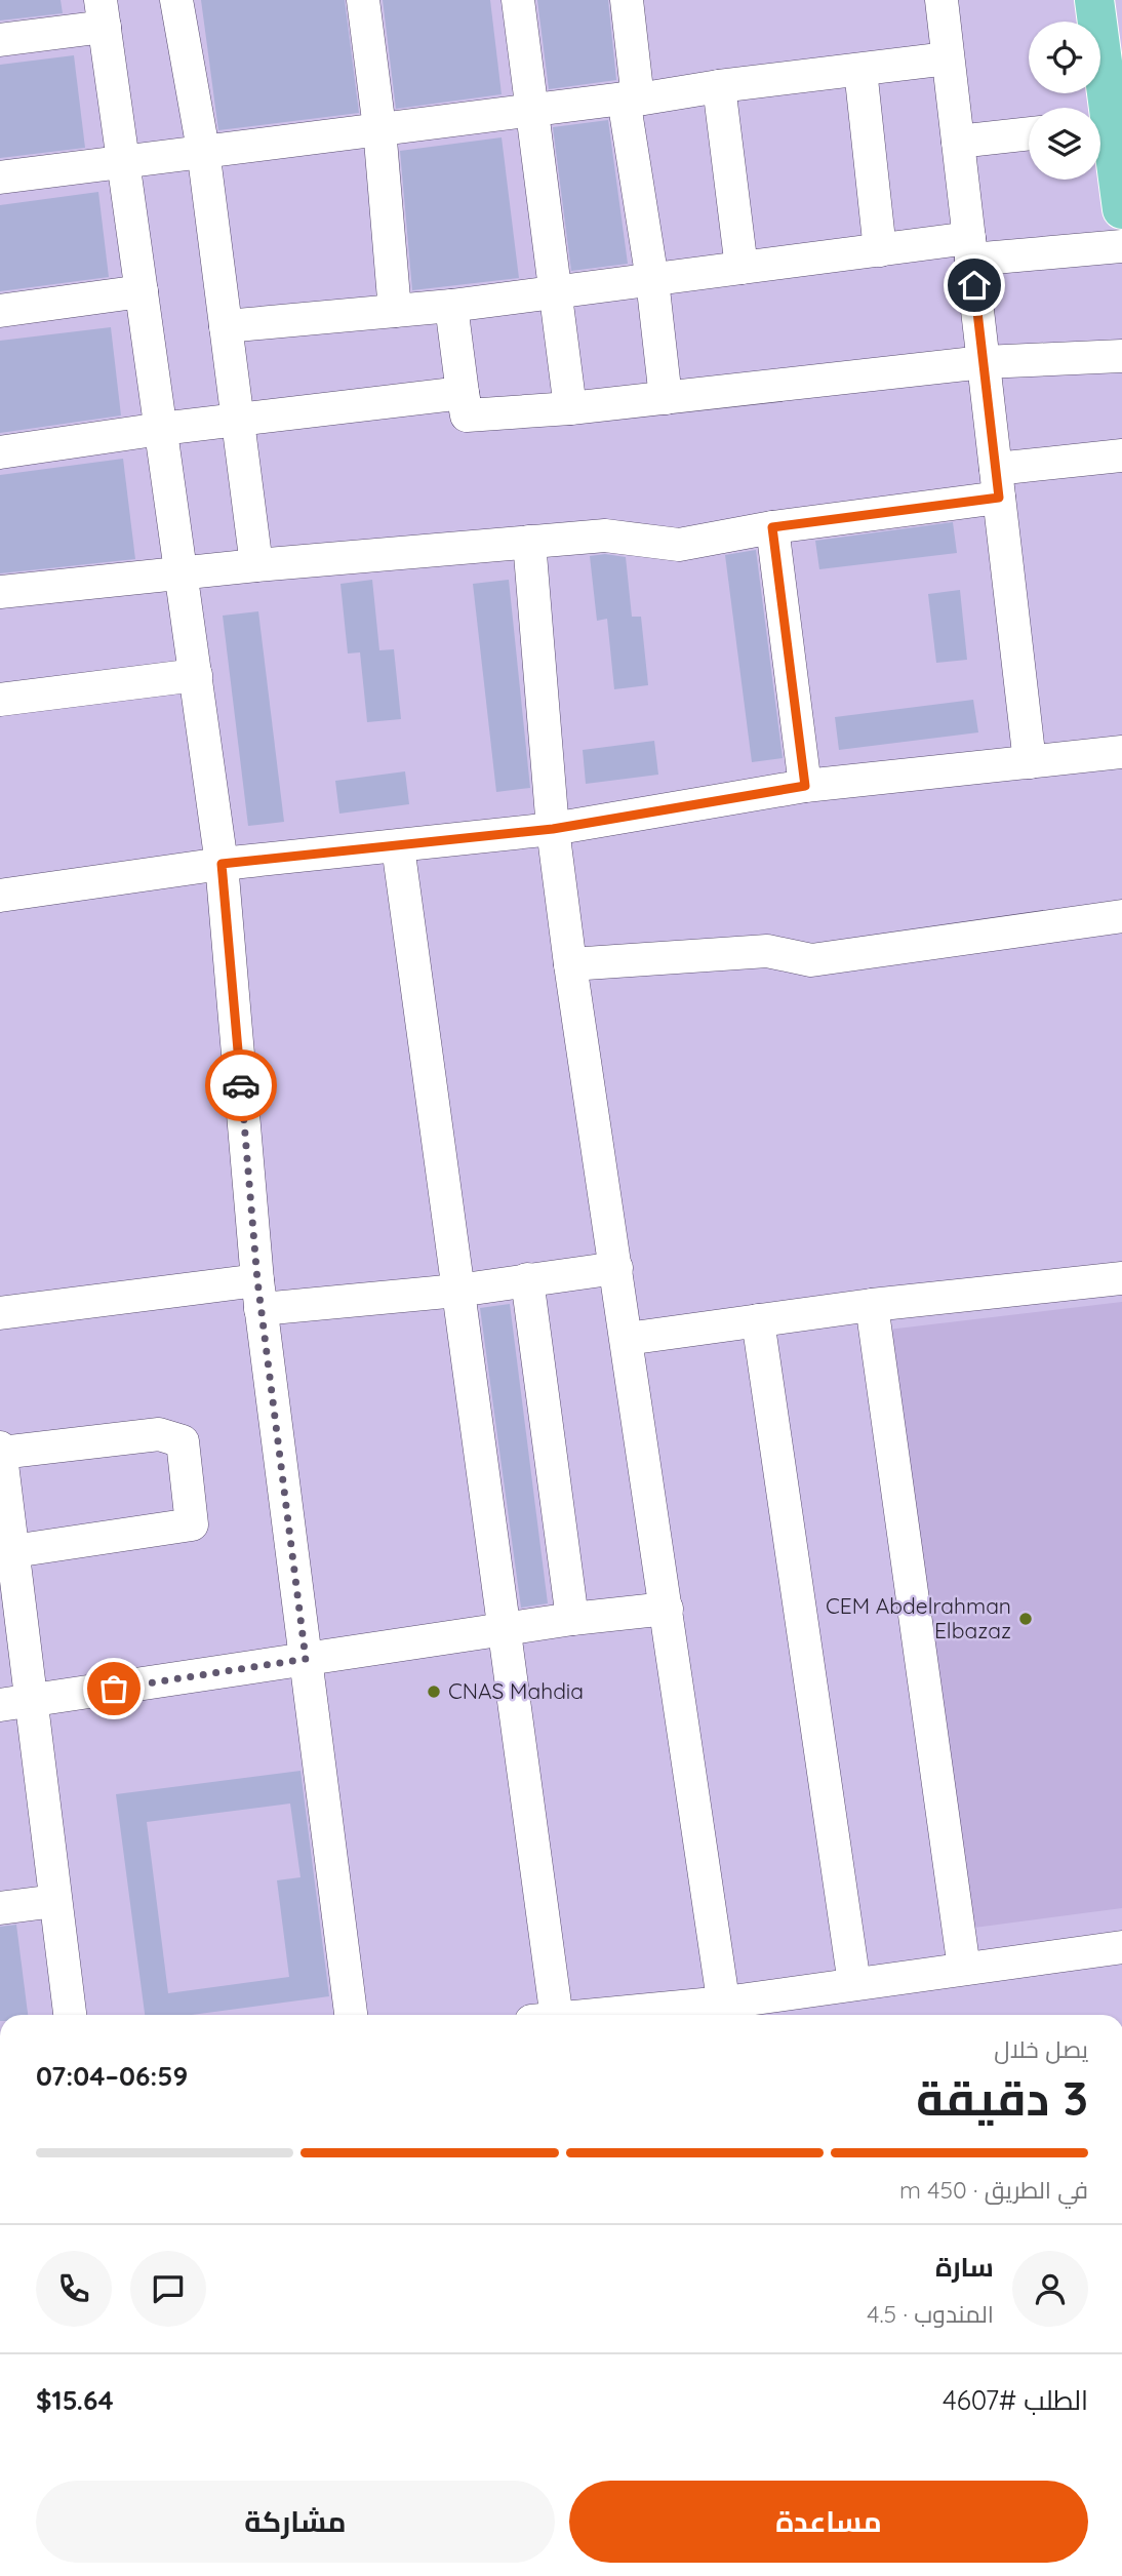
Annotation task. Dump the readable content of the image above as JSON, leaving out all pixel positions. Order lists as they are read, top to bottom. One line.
{"places":["CEM Abdelrahman Elbazaz","CNAS Mahdia"],"page":{"heading":["3 دقيقة","يصل خلال","06:59–07:04"],"panel":["سارة","المندوب · 4.5","الطلب #4607","$15.64"],"bar":"في الطريق · 450 m","buttons":["مساعدة","مشاركة"]}}
